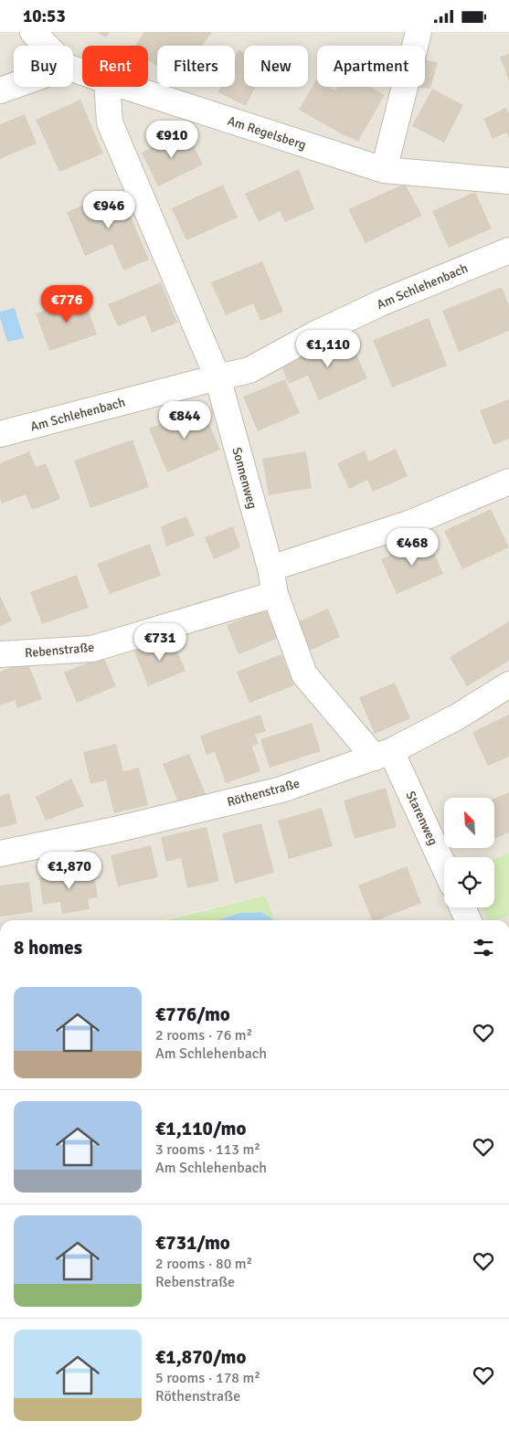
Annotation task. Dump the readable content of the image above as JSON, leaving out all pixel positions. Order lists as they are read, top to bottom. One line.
{"streets":{"street":["Am Regelsberg","Am Schlehenbach","Sonnenweg","Rebenstraße","Röthenstraße","Starenweg"]},"crossings":[["Am Schlehenbach","Sonnenweg"],["Sonnenweg","Rebenstraße"],["Sonnenweg","Röthenstraße"],["Sonnenweg","Starenweg"],["Röthenstraße","Starenweg"]],"north":"top left","page":{"status":"10:53","chip":["Buy","Rent","Filters","New","Apartment"],"price":["€910","€946","€776","€1,110","€844","€468","€731","€1,870"],"heading":"8 homes","list":[{"name":"€776/mo","note":"2 rooms · 76 m² · Am Schlehenbach"},{"name":"€1,110/mo","note":"3 rooms · 113 m² · Am Schlehenbach"},{"name":"€731/mo","note":"2 rooms · 80 m² · Rebenstraße"},{"name":"€1,870/mo","note":"5 rooms · 178 m² · Röthenstraße"}]}}
